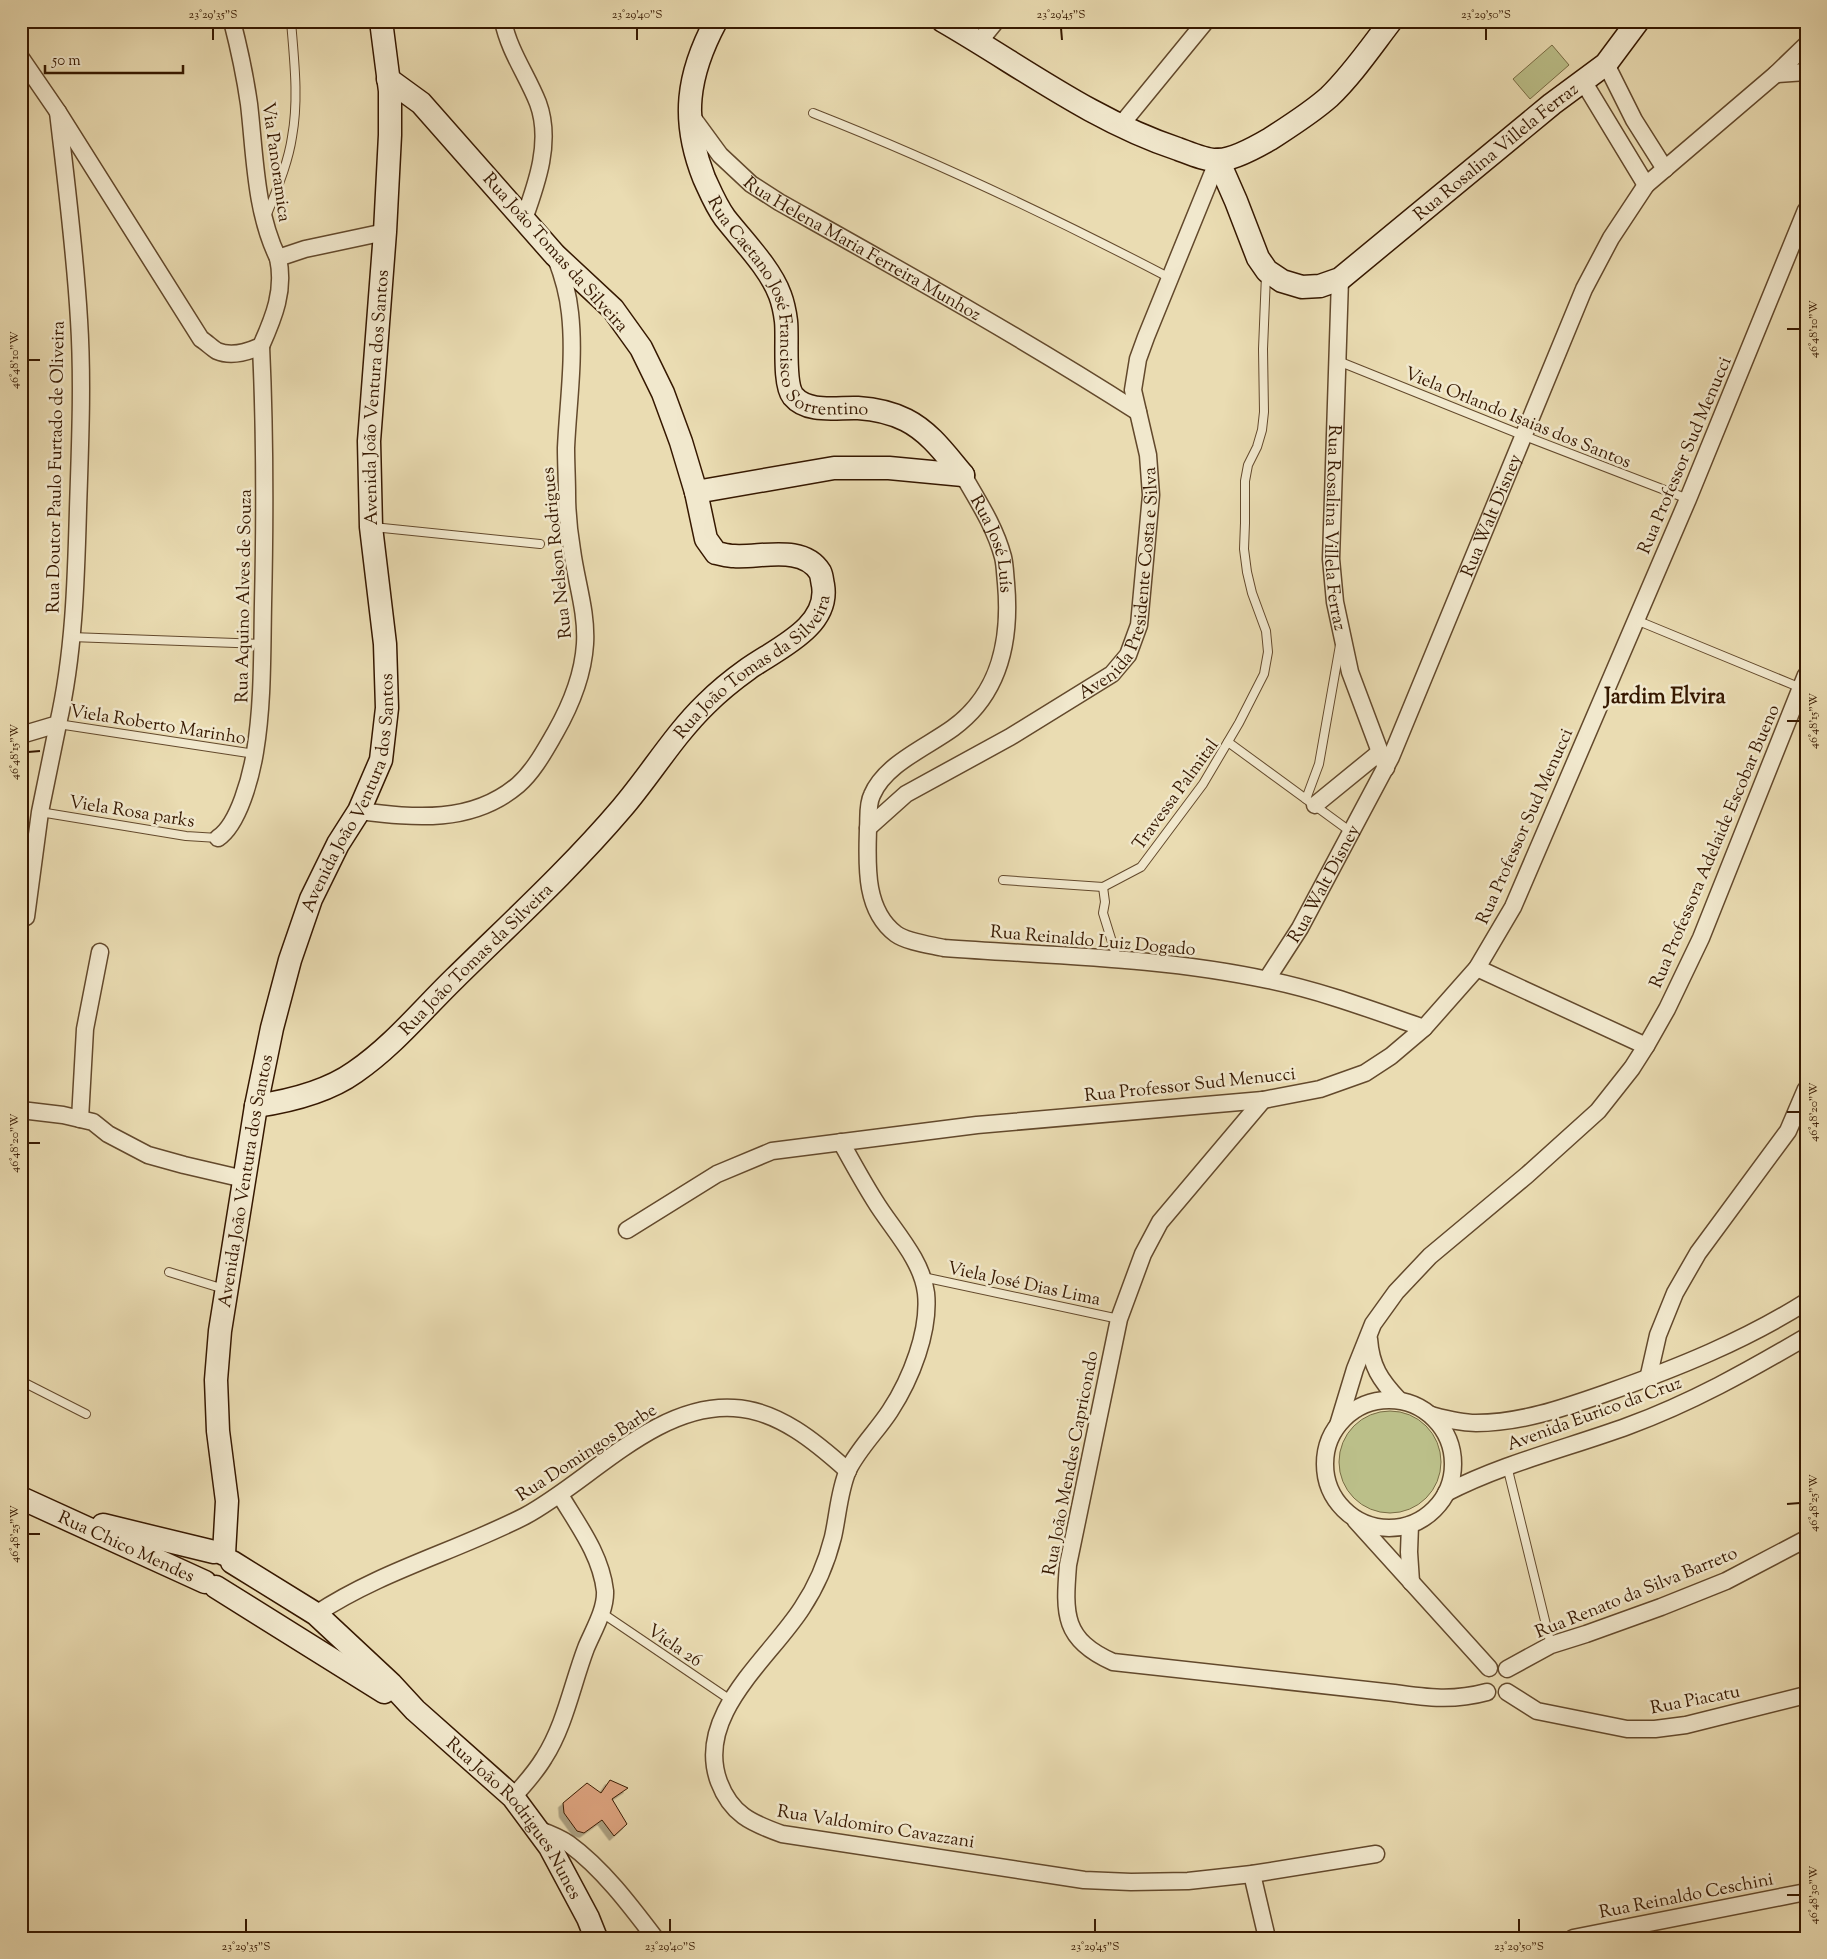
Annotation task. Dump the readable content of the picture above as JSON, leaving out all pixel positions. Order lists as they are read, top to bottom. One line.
{"streets":{"street":["Rua Rosalina Villela Ferraz","Via Panoramica","Rua Helena Maria Ferreira Munhoz","Rua João Tomas da Silveira","Rua Caetano José Francisco Sorrentino","Avenida João Ventura dos Santos","Rua Professor Sud Menucci","Rua Doutor Paulo Furtado de Oliveira","Rua Walt Disney","Rua José Luís","Rua Nelson Rodrigues","Avenida Presidente Costa e Silva","Rua Aquino Alves de Souza","Rua Professora Adelaide Escobar Bueno","Rua Reinaldo Luiz Dogado","Avenida Eurico da Cruz","Rua Domingos Barbe","Rua João Mendes Capricondo","Rua Chico Mendes","Rua Renato da Silva Barreto","Rua Piacatu","Rua João Rodrigues Nunes","Rua Valdomiro Cavazzani","Rua Reinaldo Ceschini"],"lane":["Viela Orlando Isaias dos Santos","Viela Roberto Marinho","Travessa Palmital","Viela Rosa parks","Viela José Dias Lima","Viela 26"]},"crossings":[["Rua Rosalina Villela Ferraz","Viela Orlando Isaias dos Santos"],["Rua Rosalina Villela Ferraz","Rua Walt Disney"],["Via Panoramica","Rua Aquino Alves de Souza"],["Rua Helena Maria Ferreira Munhoz","Rua Caetano José Francisco Sorrentino"],["Rua Helena Maria Ferreira Munhoz","Avenida Presidente Costa e Silva"],["Rua João Tomas da Silveira","Avenida João Ventura dos Santos"],["Rua João Tomas da Silveira","Rua José Luís"],["Rua João Tomas da Silveira","Rua Nelson Rodrigues"],["Rua Caetano José Francisco Sorrentino","Rua José Luís"],["Avenida João Ventura dos Santos","Rua Nelson Rodrigues"],["Avenida João Ventura dos Santos","Rua Chico Mendes"],["Avenida João Ventura dos Santos","Rua João Rodrigues Nunes"],["Viela Orlando Isaias dos Santos","Rua Professor Sud Menucci"],["Viela Orlando Isaias dos Santos","Rua Walt Disney"],["Rua Professor Sud Menucci","Rua Reinaldo Luiz Dogado"],["Rua Professor Sud Menucci","Rua João Mendes Capricondo"],["Rua Professor Sud Menucci","Rua Valdomiro Cavazzani"],["Rua Doutor Paulo Furtado de Oliveira","Viela Roberto Marinho"],["Rua Doutor Paulo Furtado de Oliveira","Viela Rosa parks"],["Rua Walt Disney","Travessa Palmital"],["Rua Walt Disney","Rua Reinaldo Luiz Dogado"],["Rua José Luís","Avenida Presidente Costa e Silva"],["Rua José Luís","Rua Reinaldo Luiz Dogado"],["Avenida Presidente Costa e Silva","Rua Reinaldo Luiz Dogado"],["Rua Aquino Alves de Souza","Viela Roberto Marinho"],["Rua Aquino Alves de Souza","Viela Rosa parks"],["Rua Professora Adelaide Escobar Bueno","Avenida Eurico da Cruz"],["Viela José Dias Lima","Rua João Mendes Capricondo"],["Viela José Dias Lima","Rua Valdomiro Cavazzani"],["Rua Domingos Barbe","Rua João Rodrigues Nunes"],["Rua Domingos Barbe","Rua Valdomiro Cavazzani"],["Rua João Mendes Capricondo","Rua Renato da Silva Barreto"],["Rua João Mendes Capricondo","Rua Piacatu"],["Rua Chico Mendes","Rua João Rodrigues Nunes"],["Rua Renato da Silva Barreto","Rua Piacatu"],["Viela 26","Rua Valdomiro Cavazzani"]],"districts":["Jardim Elvira"],"scale_bar":"50 m","coordinates":["23°29'35\"S","23°29'40\"S","23°29'45\"S","23°29'50\"S","46°48'10\"W","46°48'15\"W","46°48'20\"W","46°48'25\"W","46°48'30\"W"]}
